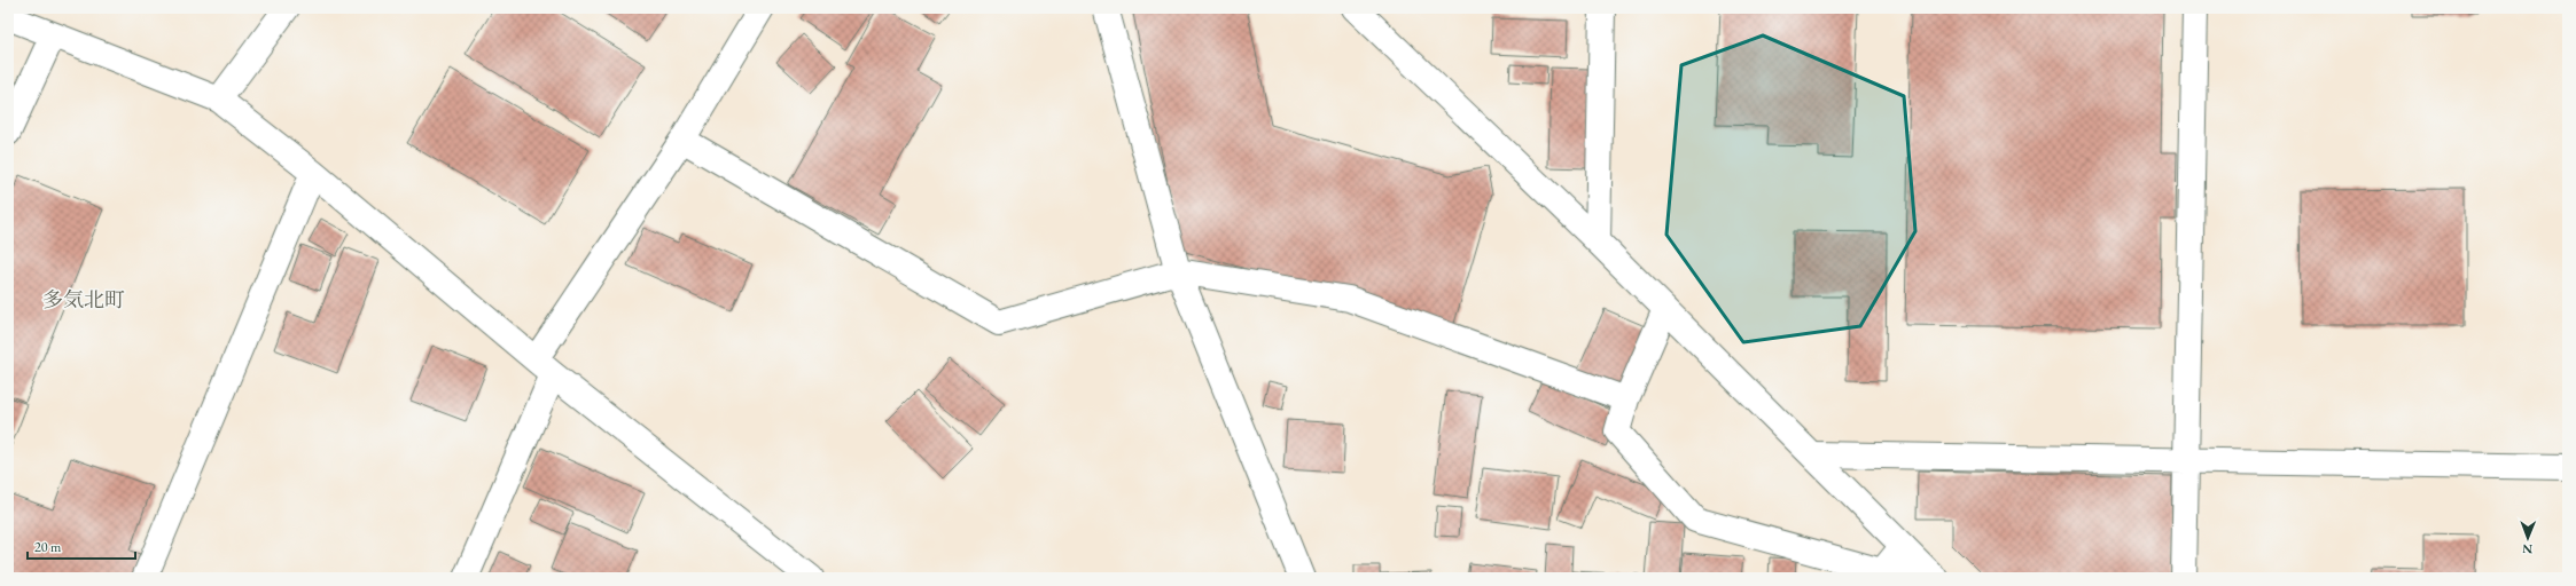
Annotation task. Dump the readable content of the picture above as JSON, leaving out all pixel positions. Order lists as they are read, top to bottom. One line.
{"districts":["多気北町"],"scale_bar":"20 m","north":"bottom"}
